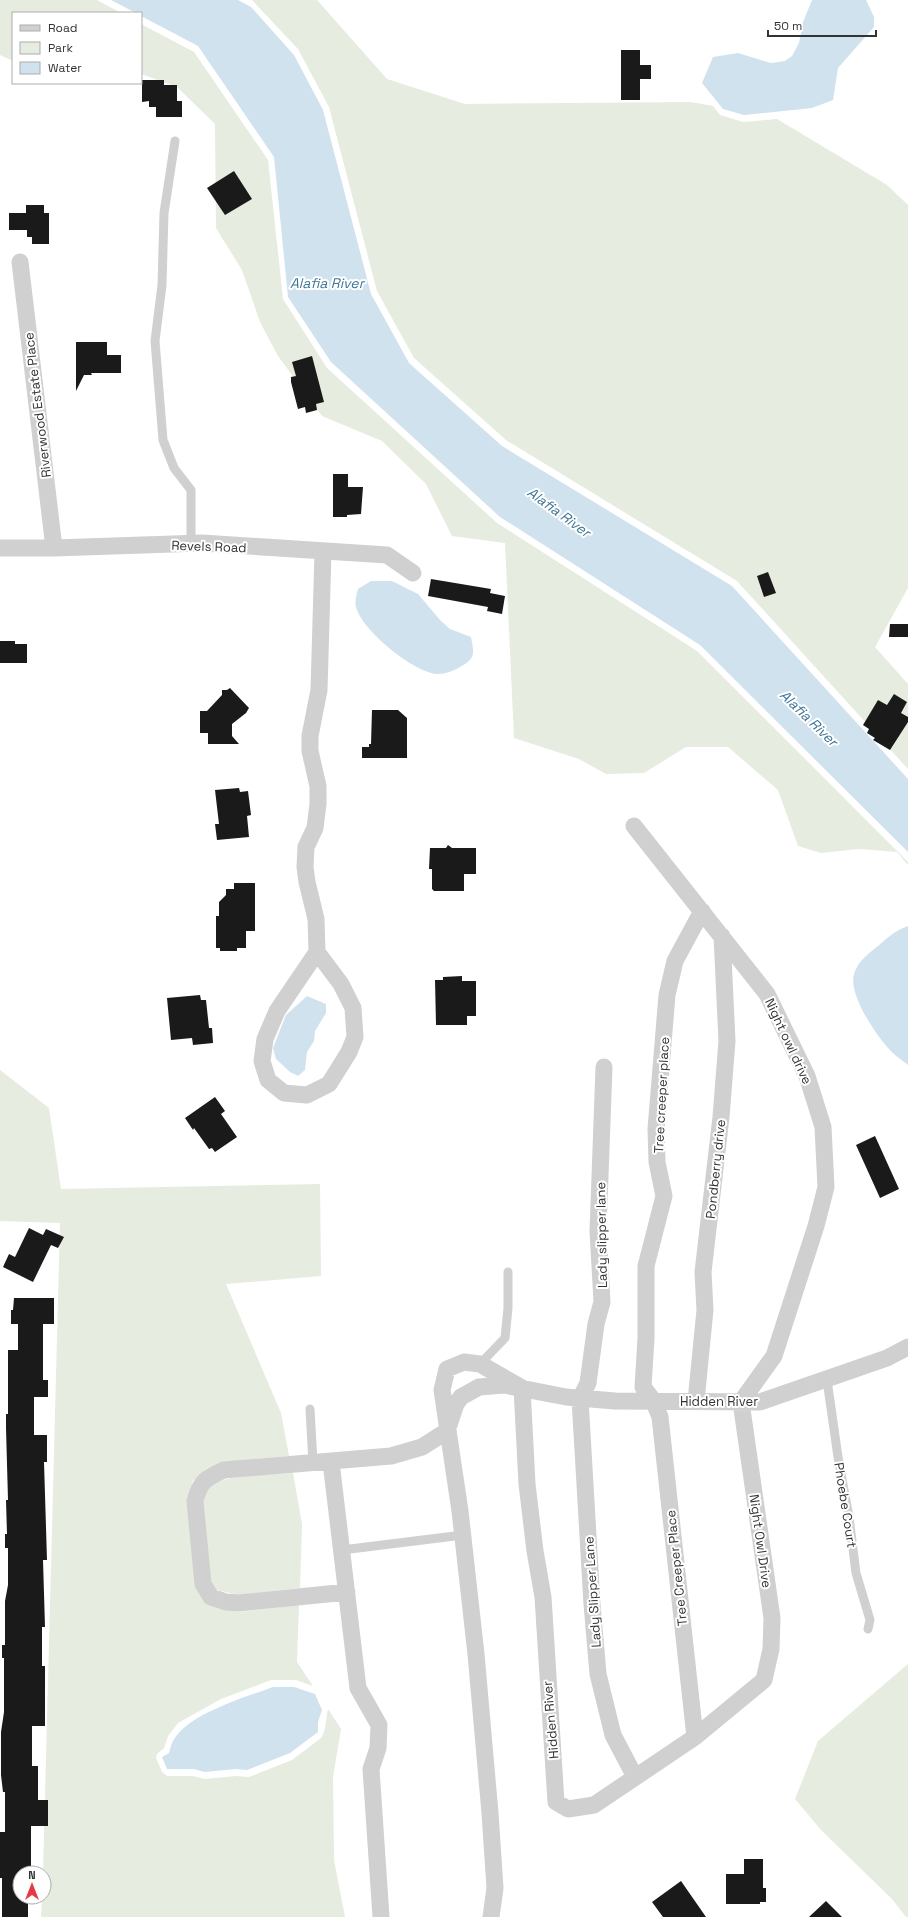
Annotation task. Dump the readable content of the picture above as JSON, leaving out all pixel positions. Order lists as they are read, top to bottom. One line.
{"streets":{"street":["Riverwood Estate Place","Revels Road","Night owl drive","Tree creeper place","Pondberry drive","Lady slipper lane","Hidden River","Night Owl Drive","Tree Creeper Place","Lady Slipper Lane"],"lane":["Phoebe Court"]},"crossings":[["Riverwood Estate Place","Revels Road"],["Night owl drive","Tree creeper place"],["Night owl drive","Pondberry drive"],["Night owl drive","Hidden River"],["Night owl drive","Night Owl Drive"],["Tree creeper place","Hidden River"],["Tree creeper place","Tree Creeper Place"],["Pondberry drive","Hidden River"],["Lady slipper lane","Hidden River"],["Lady slipper lane","Lady Slipper Lane"],["Hidden River","Phoebe Court"],["Hidden River","Night Owl Drive"],["Hidden River","Tree Creeper Place"],["Hidden River","Lady Slipper Lane"]],"water":["Alafia River"],"legend":["Road","Park","Water"],"scale_bar":"50 m","north":"top"}
